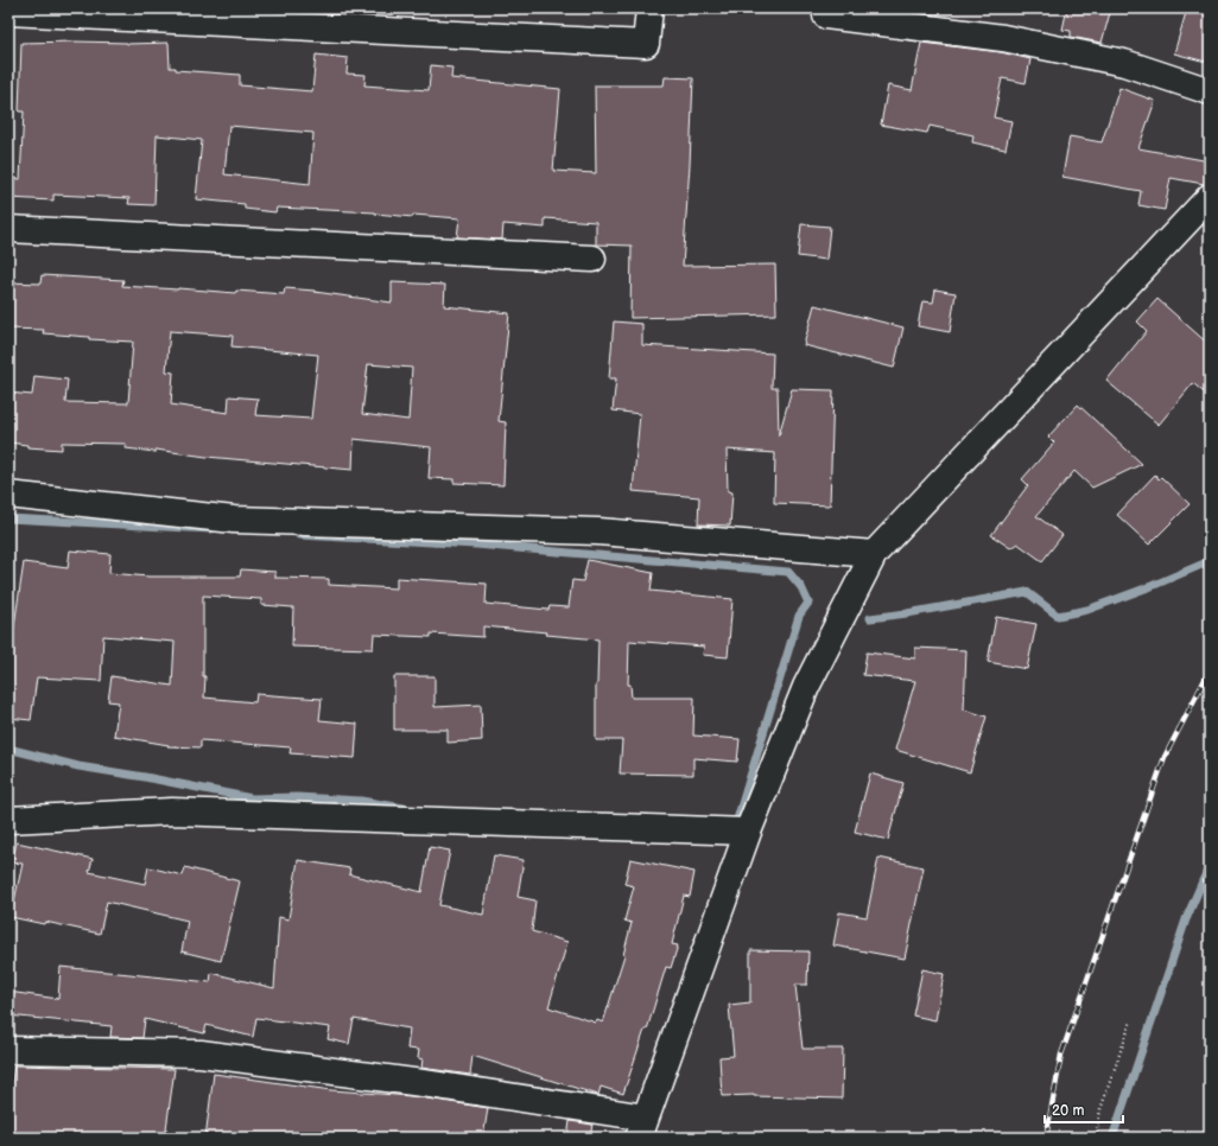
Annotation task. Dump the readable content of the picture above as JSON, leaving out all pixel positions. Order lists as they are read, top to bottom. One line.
{"scale_bar":"20 m"}
